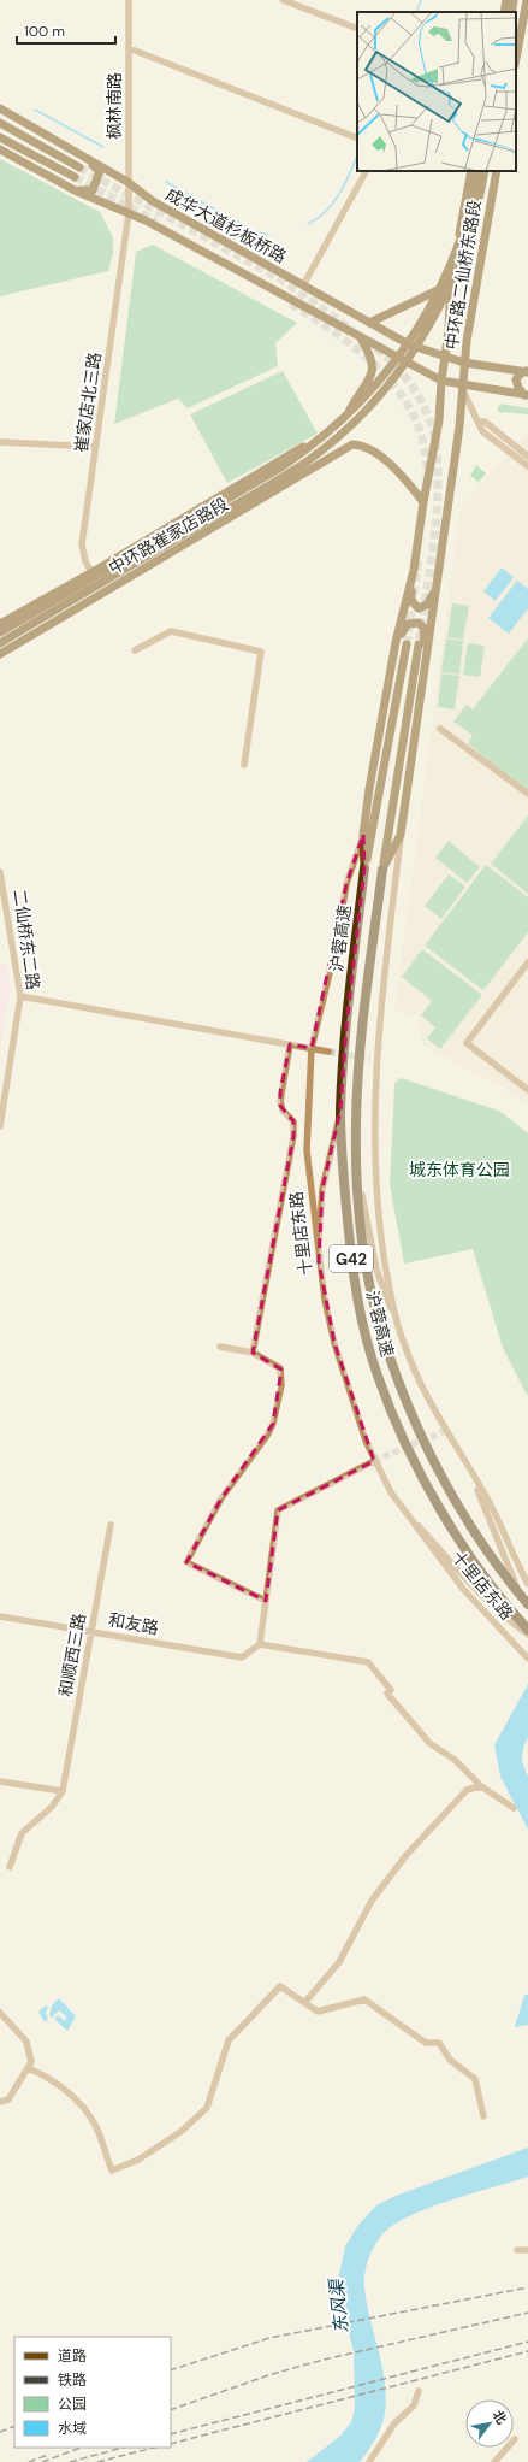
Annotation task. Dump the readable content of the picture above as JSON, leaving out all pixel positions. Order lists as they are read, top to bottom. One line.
{"streets":{"highway":["沪蓉高速","G42"],"main road":["成华大道杉板桥路","中环路二仙桥东路段","中环路崔家店路段"],"street":["枫林南路","崔家店北三路","二仙桥东二路","十里店东路","和友路","和顺西三路"]},"crossings":[["枫林南路","成华大道杉板桥路"],["枫林南路","崔家店北三路"],["成华大道杉板桥路","中环路二仙桥东路段"],["成华大道杉板桥路","崔家店北三路"],["成华大道杉板桥路","中环路崔家店路段"],["中环路二仙桥东路段","中环路崔家店路段"],["崔家店北三路","中环路崔家店路段"],["和友路","和顺西三路"]],"water":["东风渠"],"parks":["城东体育公园"],"legend":["道路","铁路","公园","水域"],"scale_bar":"100 m","north":"top right"}
